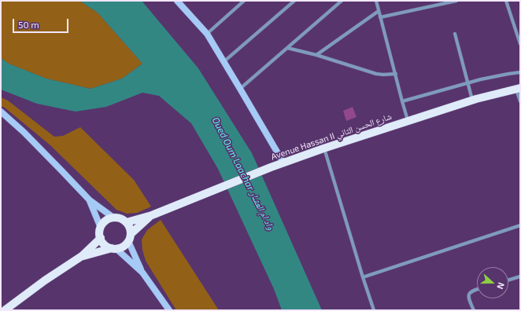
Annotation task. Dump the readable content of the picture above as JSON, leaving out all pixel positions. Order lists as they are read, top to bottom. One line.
{"streets":{"main road":["Avenue Hassan II شارع الحسن الثاني"]},"water":["Oued Oum Laachar واد ام العشار"],"scale_bar":"50 m","north":"right"}
